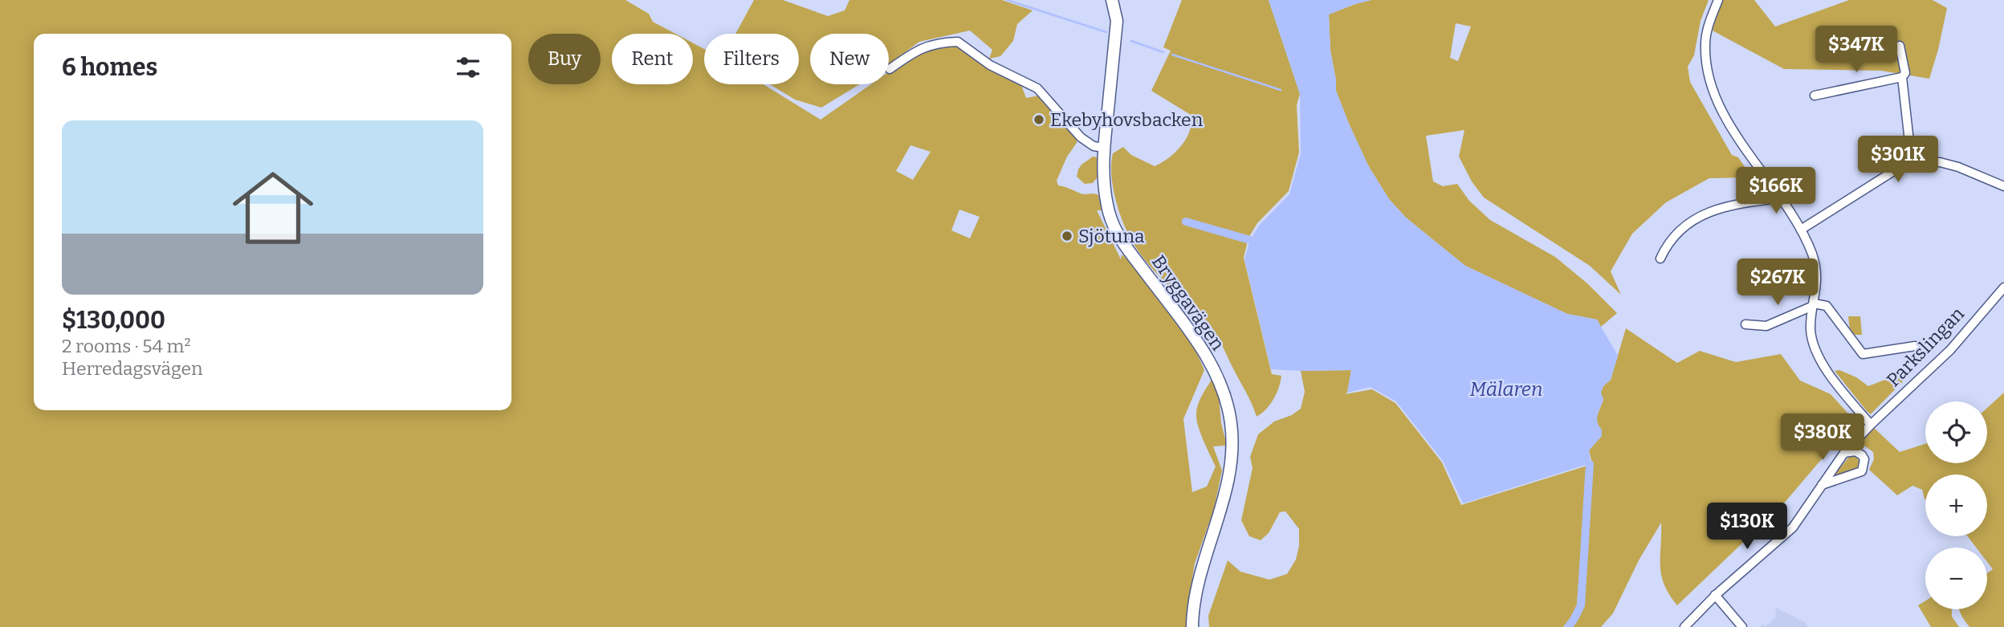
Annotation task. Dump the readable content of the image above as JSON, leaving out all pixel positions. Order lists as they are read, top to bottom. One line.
{"streets":{"main road":["Bryggavägen"],"street":["Parkslingan"]},"water":["Mälaren"],"places":["Ekebyhovsbacken","Sjötuna"],"page":{"price":["$347K","$301K","$166K","$267K","$380K","$130K"],"chip":["Buy","Rent","Filters","New"],"heading":"6 homes","list":[{"name":"$130,000","note":"2 rooms · 54 m² · Herredagsvägen"}],"map_buttons":["+","−"]}}
